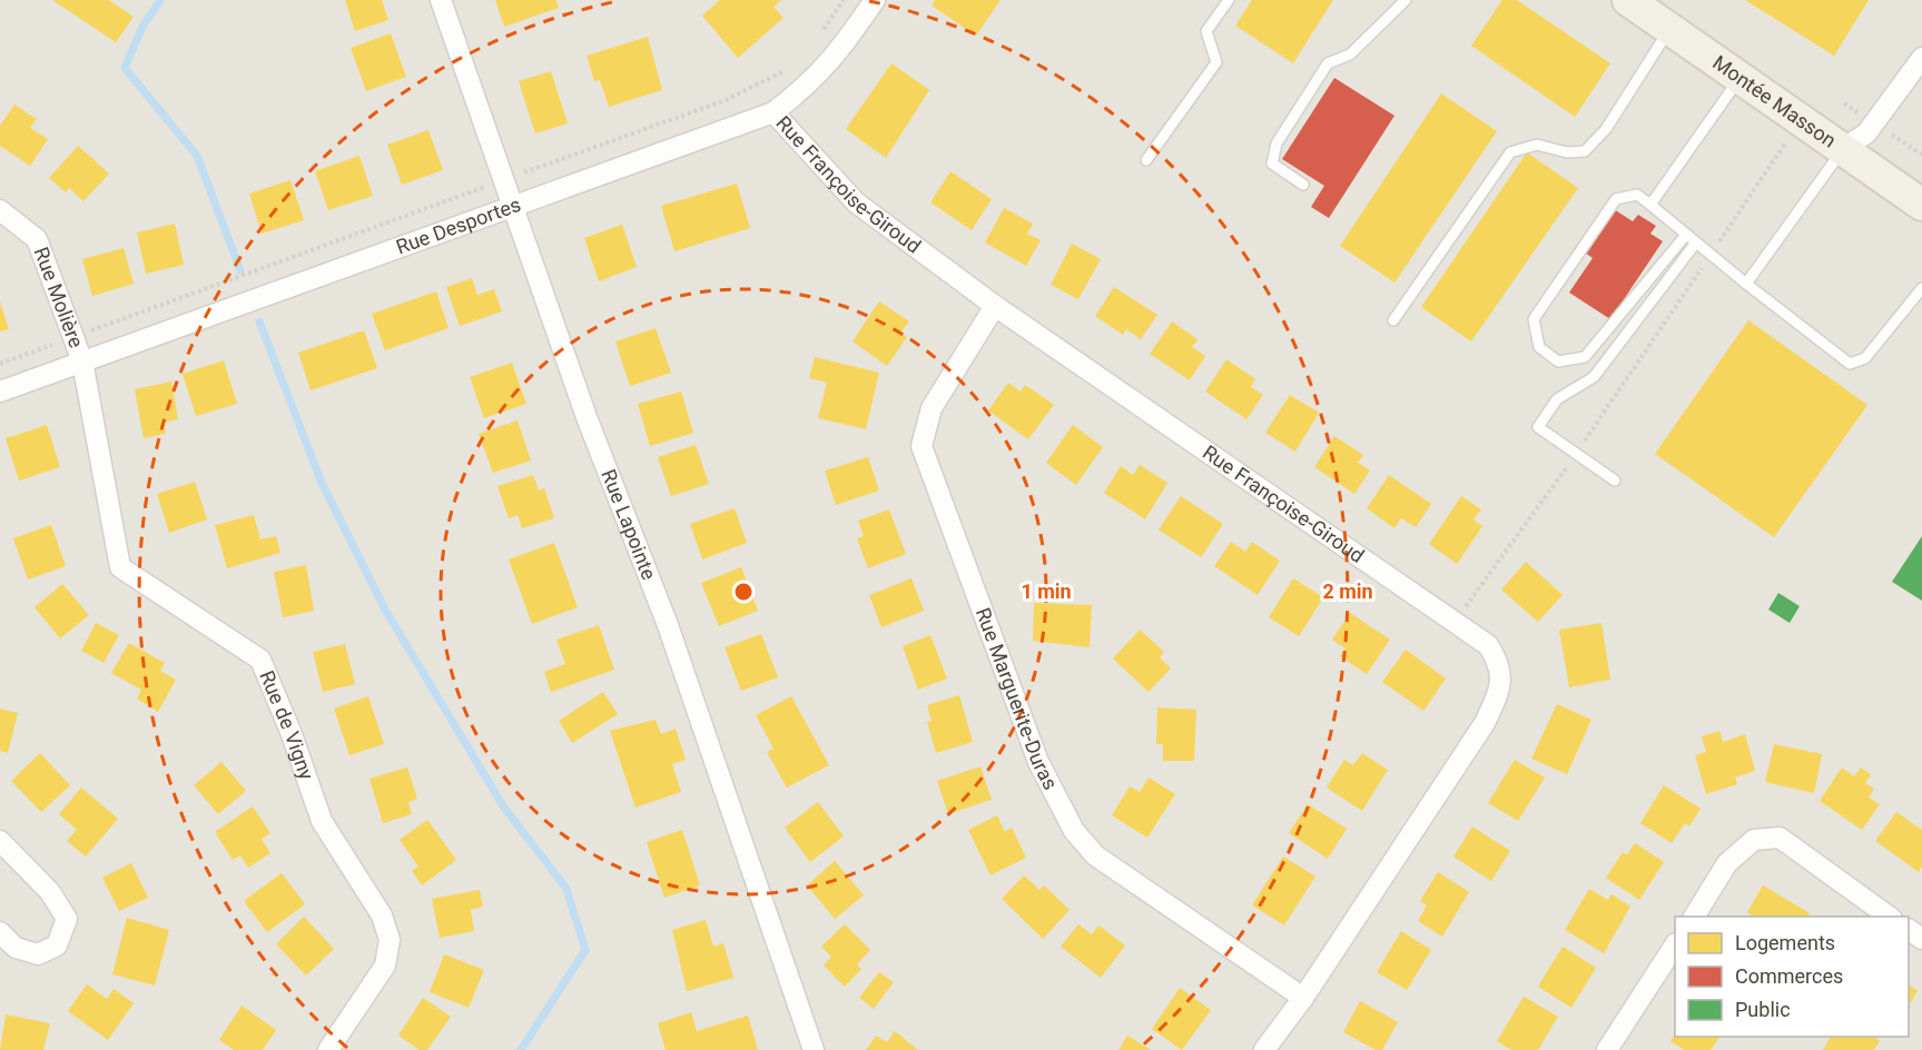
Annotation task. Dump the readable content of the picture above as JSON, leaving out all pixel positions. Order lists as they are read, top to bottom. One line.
{"streets":{"main road":["Montée Masson"],"street":["Rue Françoise-Giroud","Rue Desportes","Rue Molière","Rue Lapointe","Rue Marguerite-Duras","Rue de Vigny"]},"crossings":[["Rue Françoise-Giroud","Rue Desportes"],["Rue Françoise-Giroud","Rue Marguerite-Duras"],["Rue Desportes","Rue Molière"],["Rue Desportes","Rue Lapointe"],["Rue Desportes","Rue de Vigny"],["Rue Molière","Rue de Vigny"]],"legend":["Logements","Commerces","Public"],"rings":["1 min","2 min"]}
